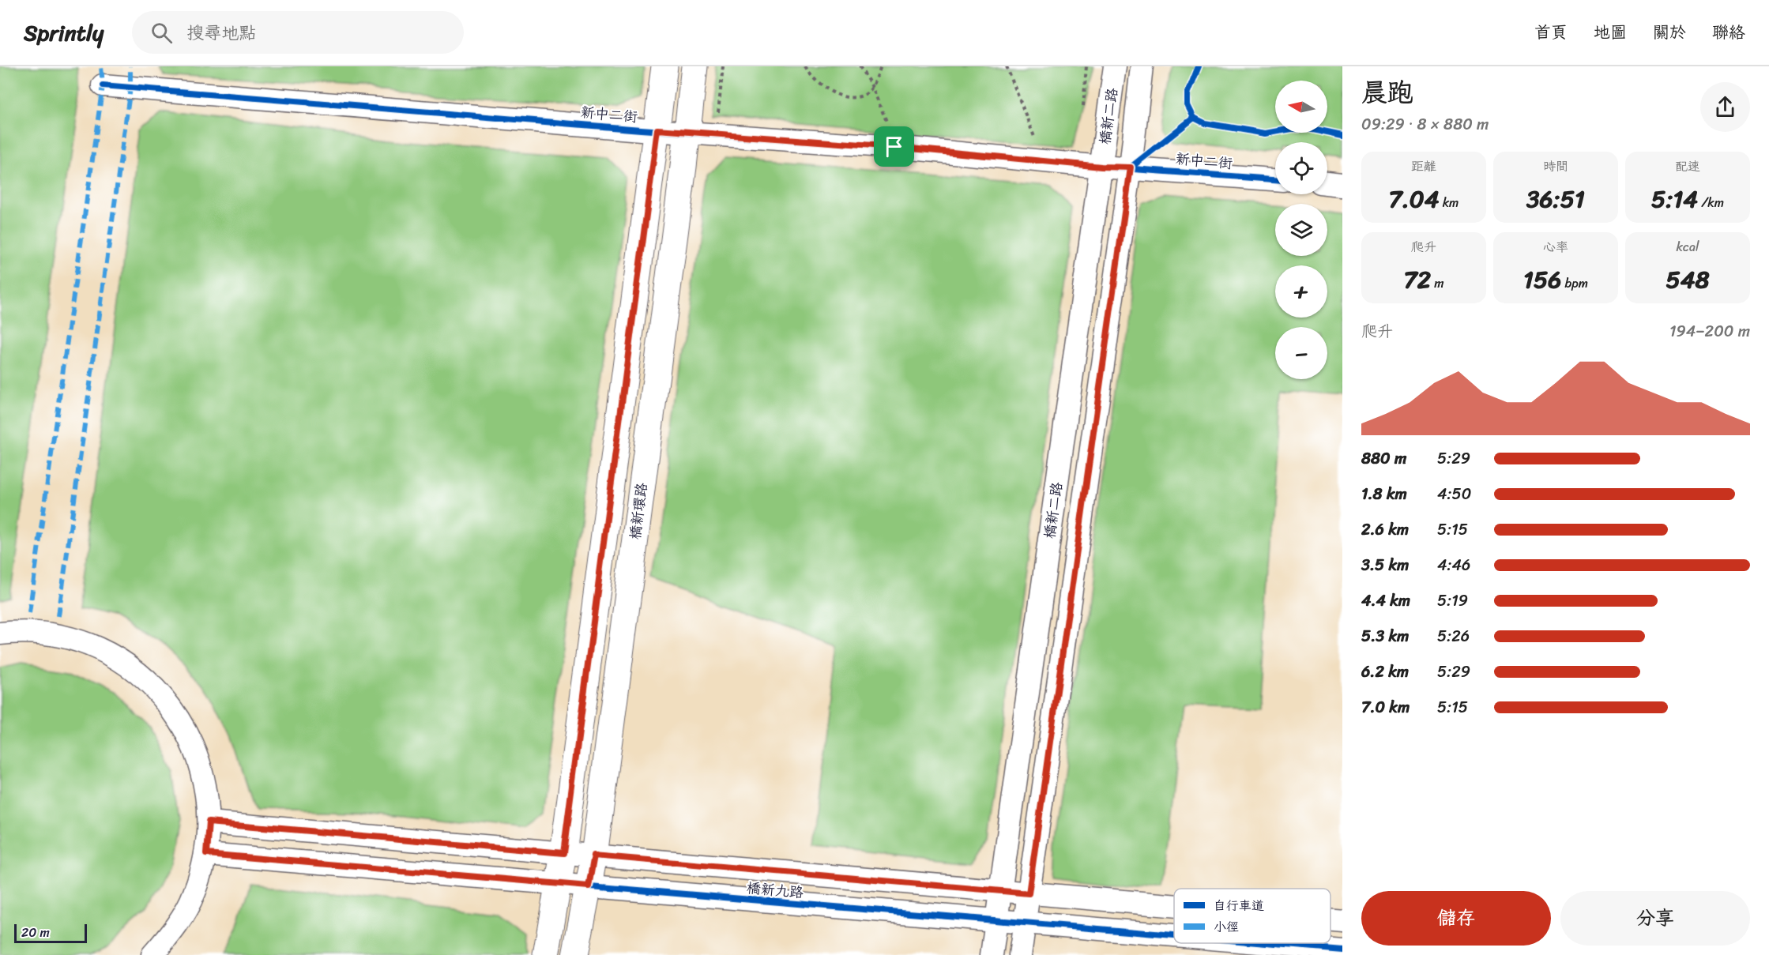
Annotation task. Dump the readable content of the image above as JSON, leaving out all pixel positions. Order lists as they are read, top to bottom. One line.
{"streets":{"street":["新中二街","橋新二路","橋新環路","橋新九路"]},"crossings":[["新中二街","橋新二路"],["新中二街","橋新環路"],["橋新二路","橋新九路"],["橋新環路","橋新九路"]],"legend":["自行車道","小徑"],"scale_bar":"20 m","north":"left","page":{"header":"Sprintly","search":"搜尋地點","nav":["首頁","地圖","關於","聯絡"],"heading":["晨跑","09:29 · 8 × 880 m"],"map_buttons":["+","−"],"stats":[["距離","7.04 km"],["時間","36:51"],["配速","5:14 /km"],["爬升","72 m"],["心率","156 bpm"],["kcal","548"]],"chart":["爬升","194–200 m"],"list":[{"name":"880 m","note":"5:29"},{"name":"1.8 km","note":"4:50"},{"name":"2.6 km","note":"5:15"},{"name":"3.5 km","note":"4:46"},{"name":"4.4 km","note":"5:19"},{"name":"5.3 km","note":"5:26"},{"name":"6.2 km","note":"5:29"},{"name":"7.0 km","note":"5:15"}],"buttons":["儲存","分享"],"scale":"20 m"}}
